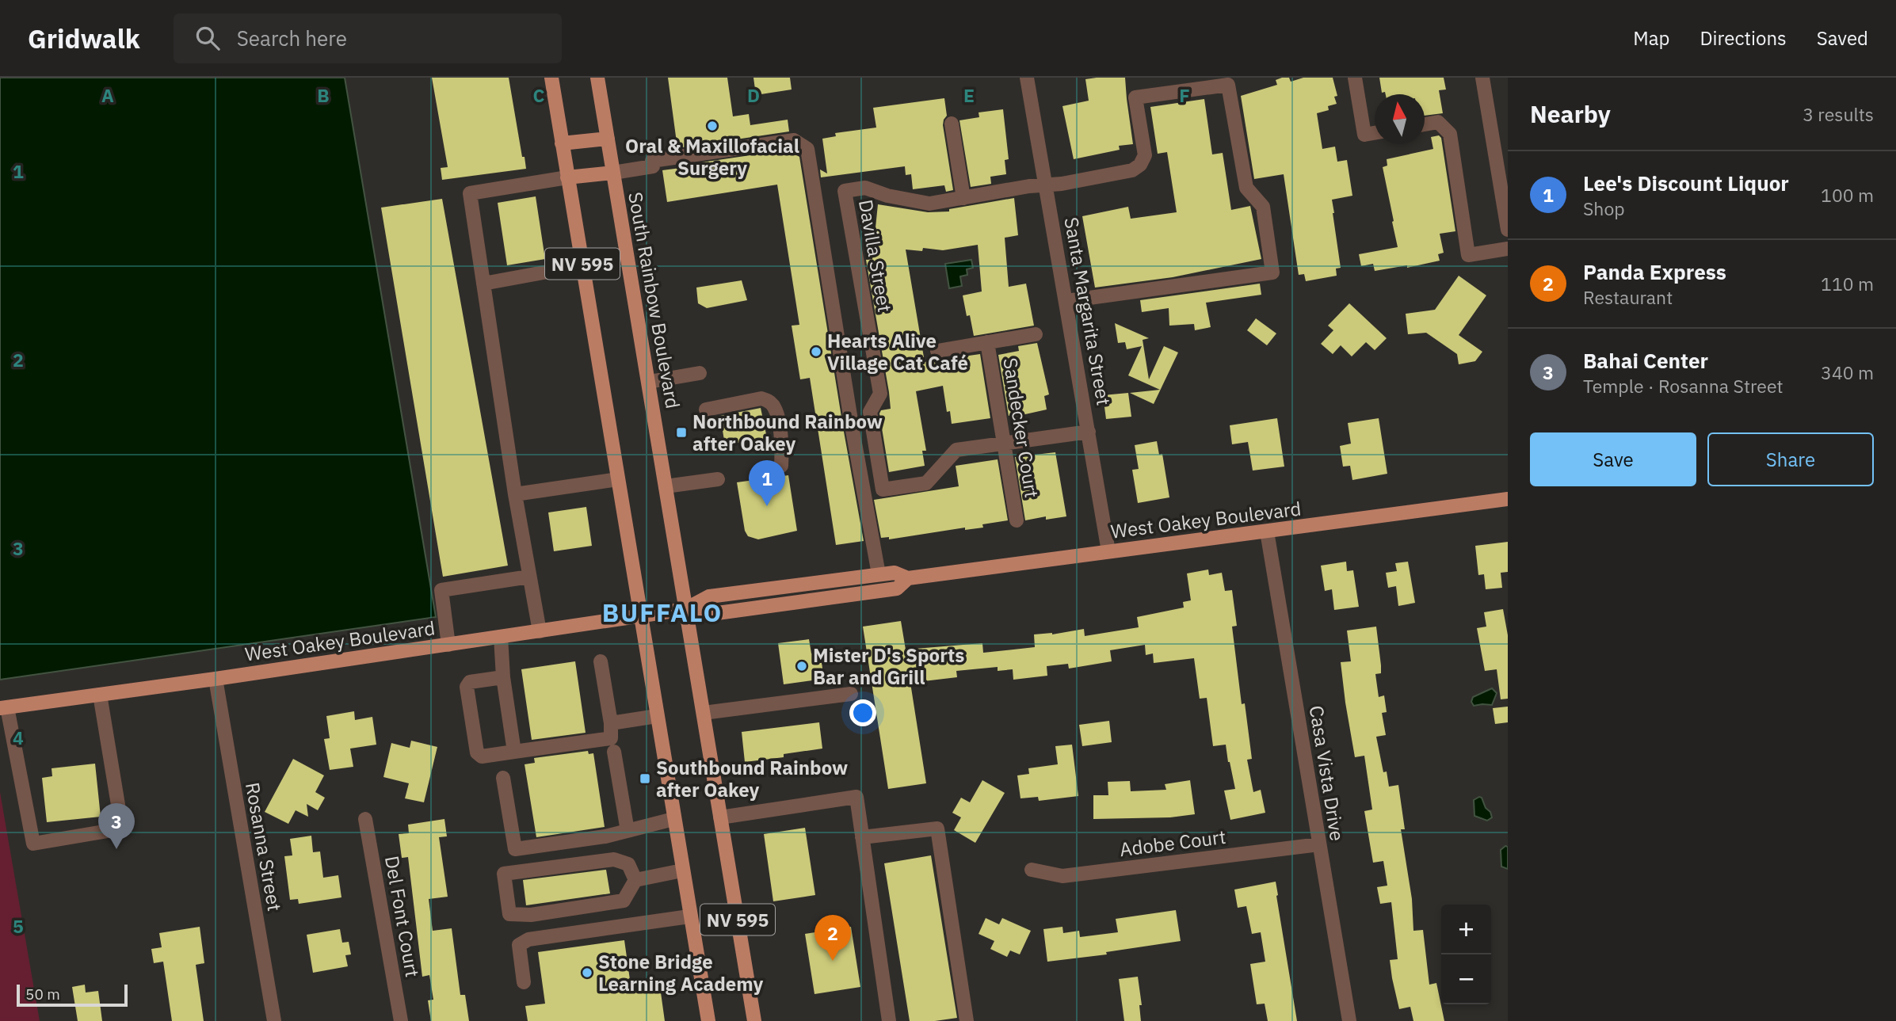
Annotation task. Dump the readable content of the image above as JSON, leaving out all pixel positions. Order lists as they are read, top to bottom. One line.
{"streets":{"main road":["NV 595","South Rainbow Boulevard","West Oakey Boulevard"],"street":["Davilla Street","Santa Margarita Street","Sandecker Court","Casa Vista Drive","Adobe Court","Rosanna Street","Del Font Court"]},"crossings":[["Davilla Street","Sandecker Court"],["NV 595","West Oakey Boulevard"],["South Rainbow Boulevard","West Oakey Boulevard"],["Santa Margarita Street","West Oakey Boulevard"],["West Oakey Boulevard","Casa Vista Drive"],["West Oakey Boulevard","Rosanna Street"],["Casa Vista Drive","Adobe Court"]],"districts":["BUFFALO"],"places":{"other":["Oral & Maxillofacial Surgery","Hearts Alive Village Cat Café","Mister D's Sports Bar and Grill","Stone Bridge Learning Academy"],"transit":["Northbound Rainbow after Oakey","Southbound Rainbow after Oakey"]},"scale_bar":"50 m","north":"top","page":{"header":"Gridwalk","search":"Search here","nav":["Map","Directions","Saved"],"heading":["Nearby","3 results"],"list":[{"mark":"1","name":"Lee's Discount Liquor","note":"Shop","value":"100 m"},{"mark":"2","name":"Panda Express","note":"Restaurant","value":"110 m"},{"mark":"3","name":"Bahai Center","note":"Temple · Rosanna Street","value":"340 m"}],"buttons":["Save","Share"],"pins":["1","3","2"],"map_buttons":["+","−"],"scale":"50 m"},"grid":{"columns":["A","B","C","D","E","F"],"rows":["1","2","3","4","5"]}}
